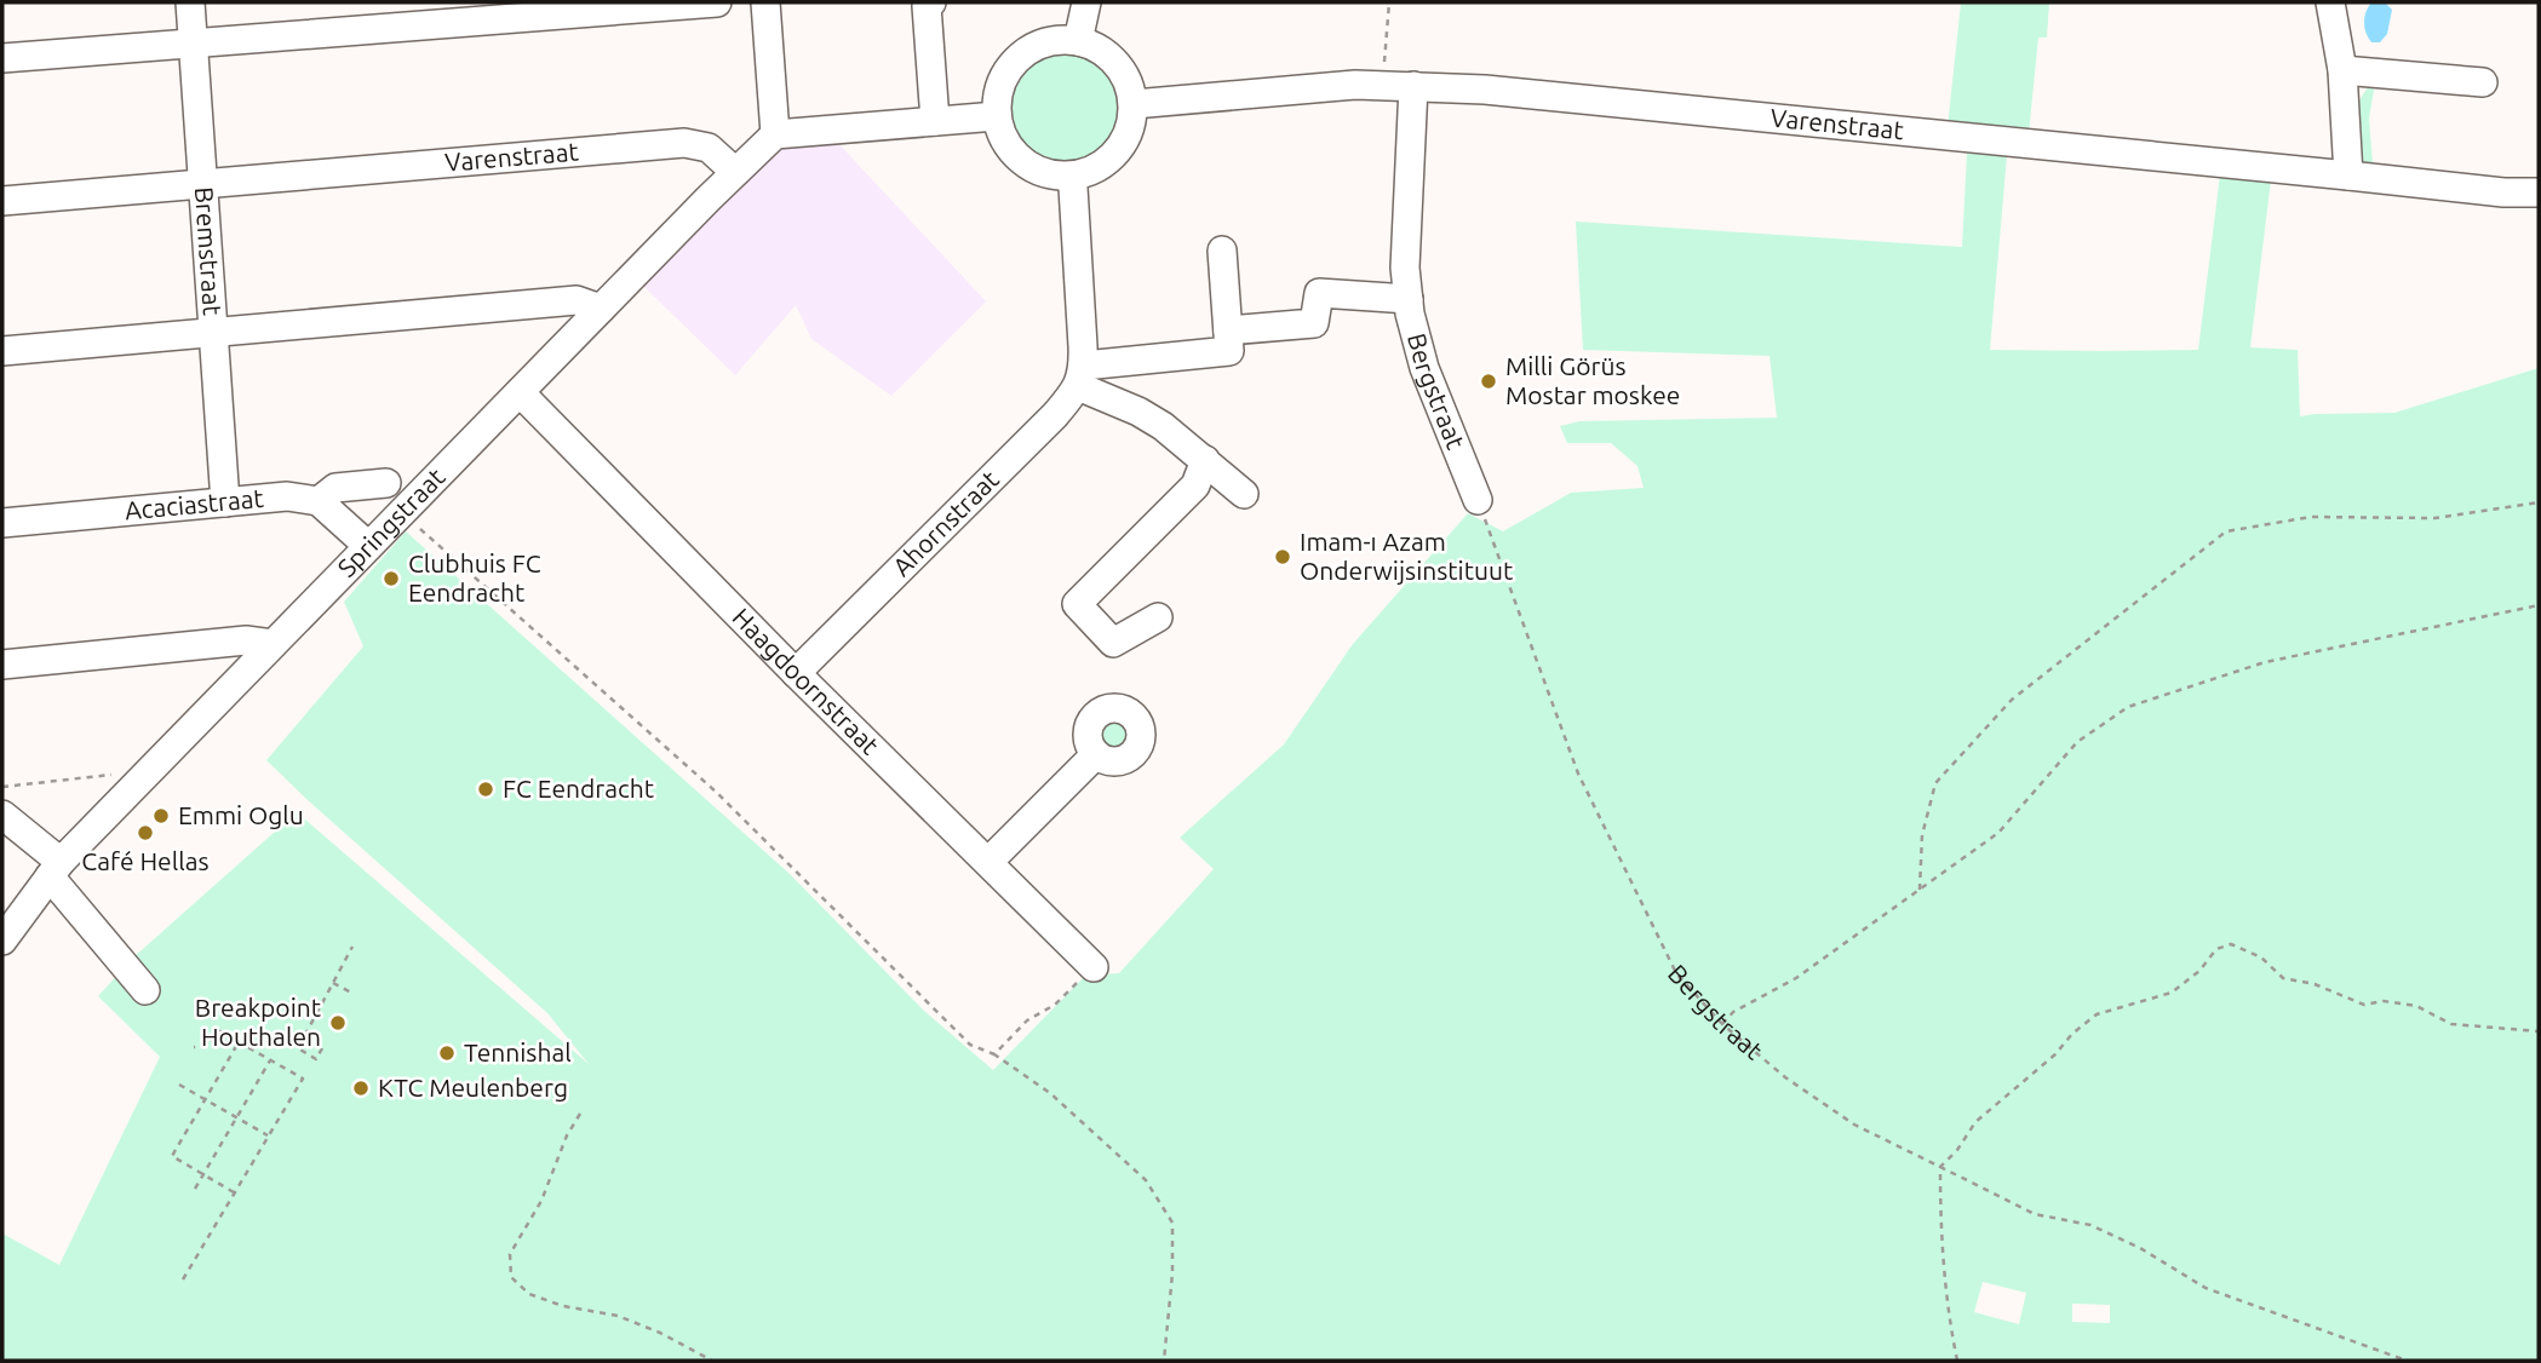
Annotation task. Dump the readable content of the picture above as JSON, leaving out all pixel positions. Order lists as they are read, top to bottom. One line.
{"streets":{"street":["Varenstraat","Bremstraat","Bergstraat","Acaciastraat","Springstraat","Ahornstraat","Haagdoornstraat"]},"crossings":[["Varenstraat","Bremstraat"],["Varenstraat","Bergstraat"],["Varenstraat","Springstraat"],["Bremstraat","Acaciastraat"],["Springstraat","Haagdoornstraat"],["Ahornstraat","Haagdoornstraat"]],"places":["Milli Görüs Mostar moskee","Imam-ı Azam Onderwijsinstituut","Clubhuis FC Eendracht","FC Eendracht","Emmi Oglu","Café Hellas","Breakpoint Houthalen","Tennishal","KTC Meulenberg"]}
